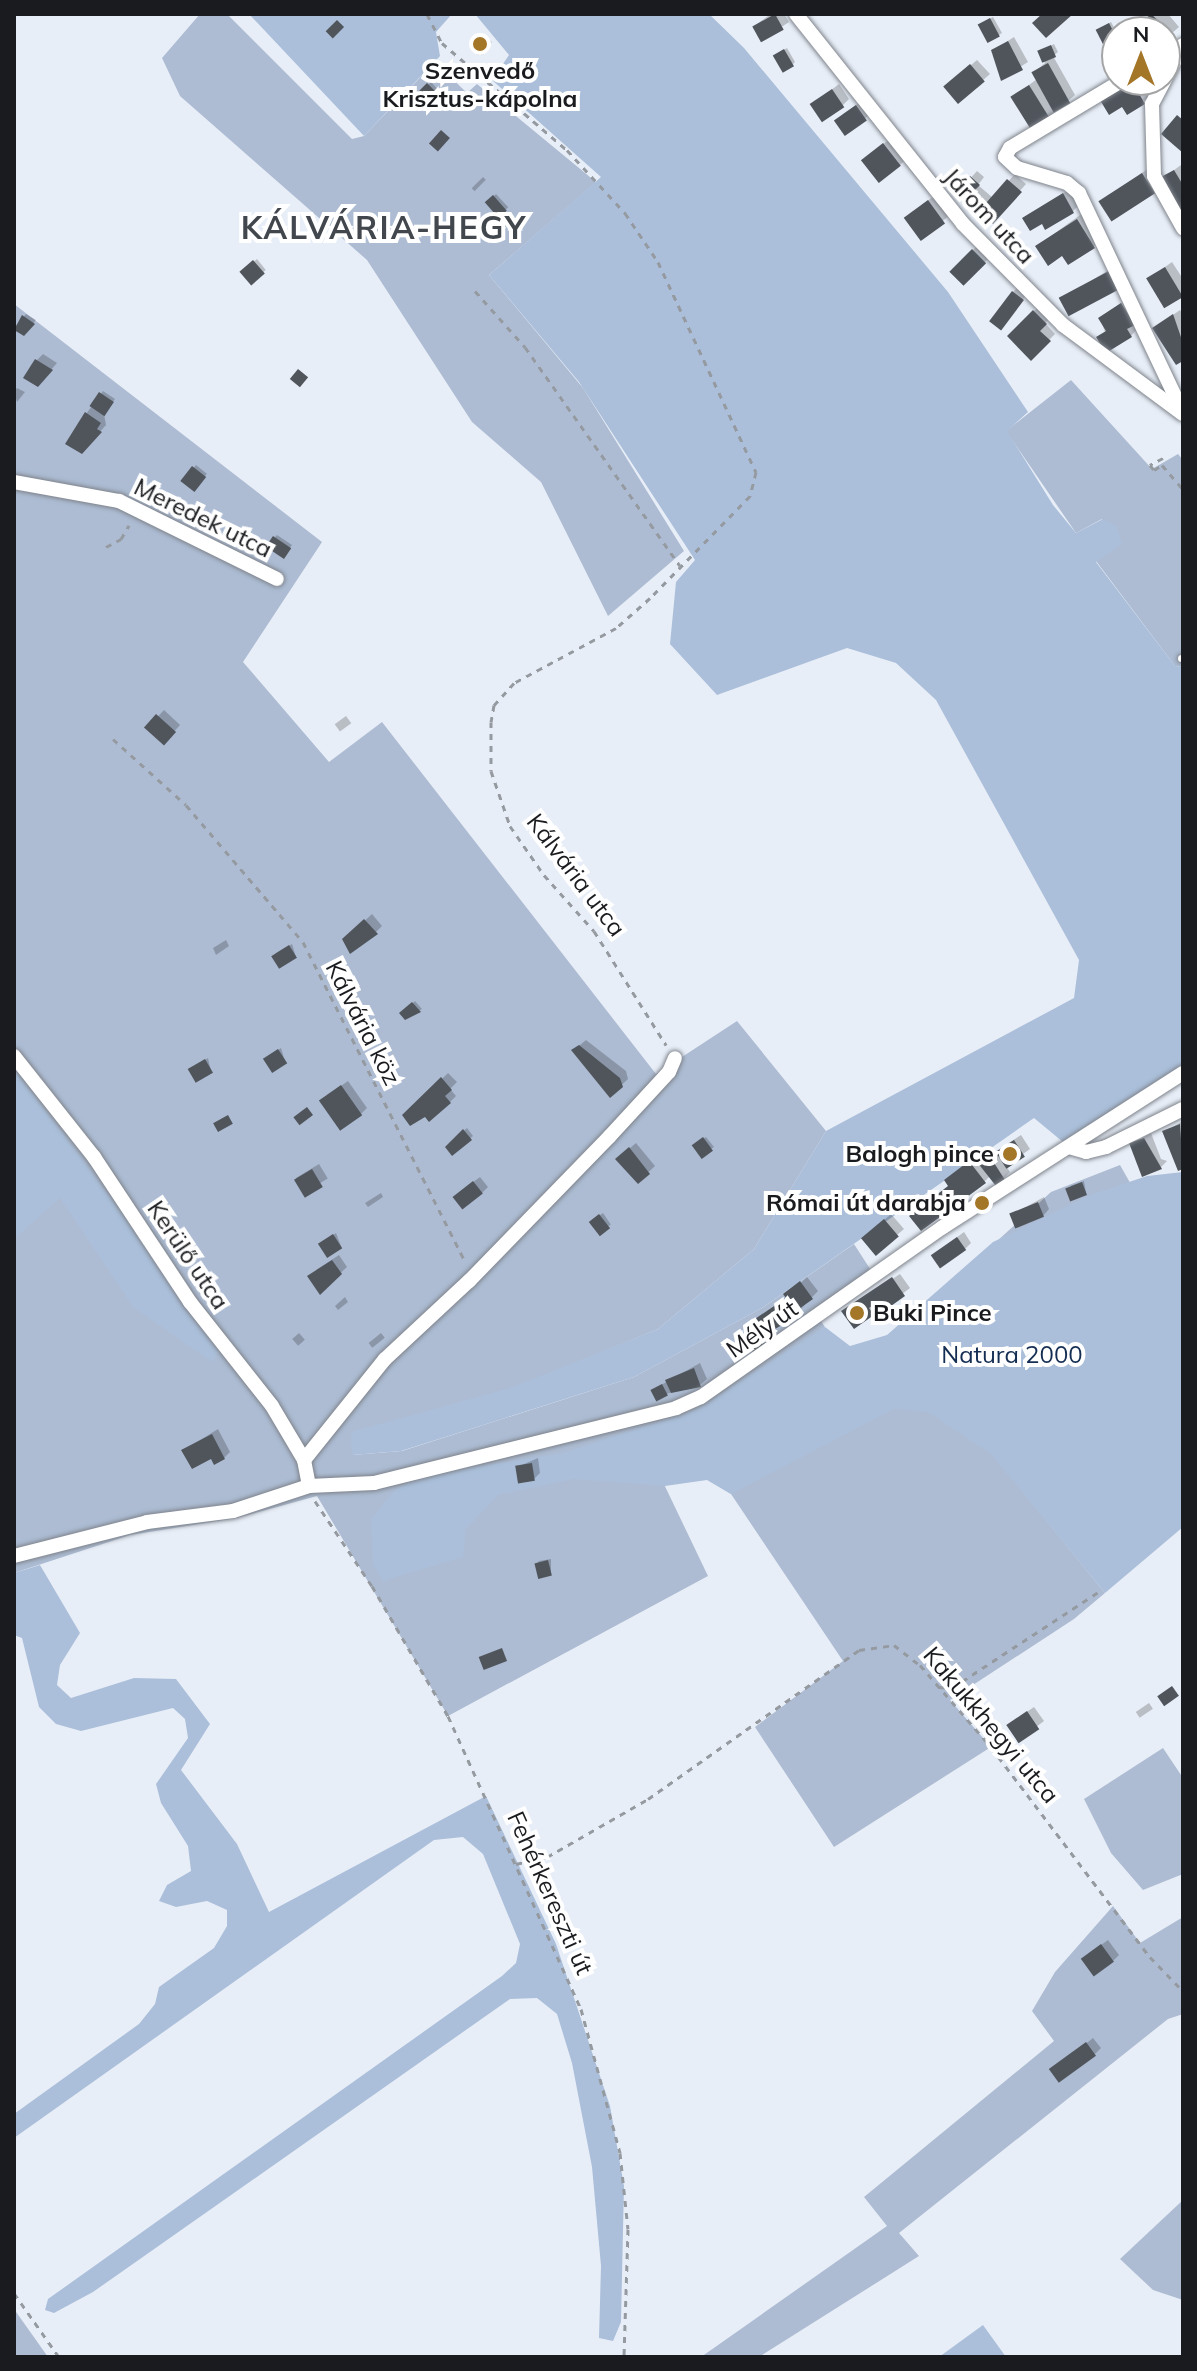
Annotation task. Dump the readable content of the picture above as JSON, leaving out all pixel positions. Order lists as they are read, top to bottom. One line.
{"streets":{"street":["Járom utca","Meredek utca","Kerülő utca","Mély út"],"path":["Kálvária utca","Kálvária köz","Kakukkhegyi utca","Fehérkereszti út"]},"crossings":[["Kerülő utca","Mély út"],["Kerülő utca","Fehérkereszti út"],["Mély út","Fehérkereszti út"],["Kakukkhegyi utca","Fehérkereszti út"]],"districts":["KÁLVÁRIA-HEGY"],"parks":["Natura 2000"],"places":["Szenvedő Krisztus-kápolna","Balogh pince","Római út darabja","Buki Pince"],"north":"top"}
